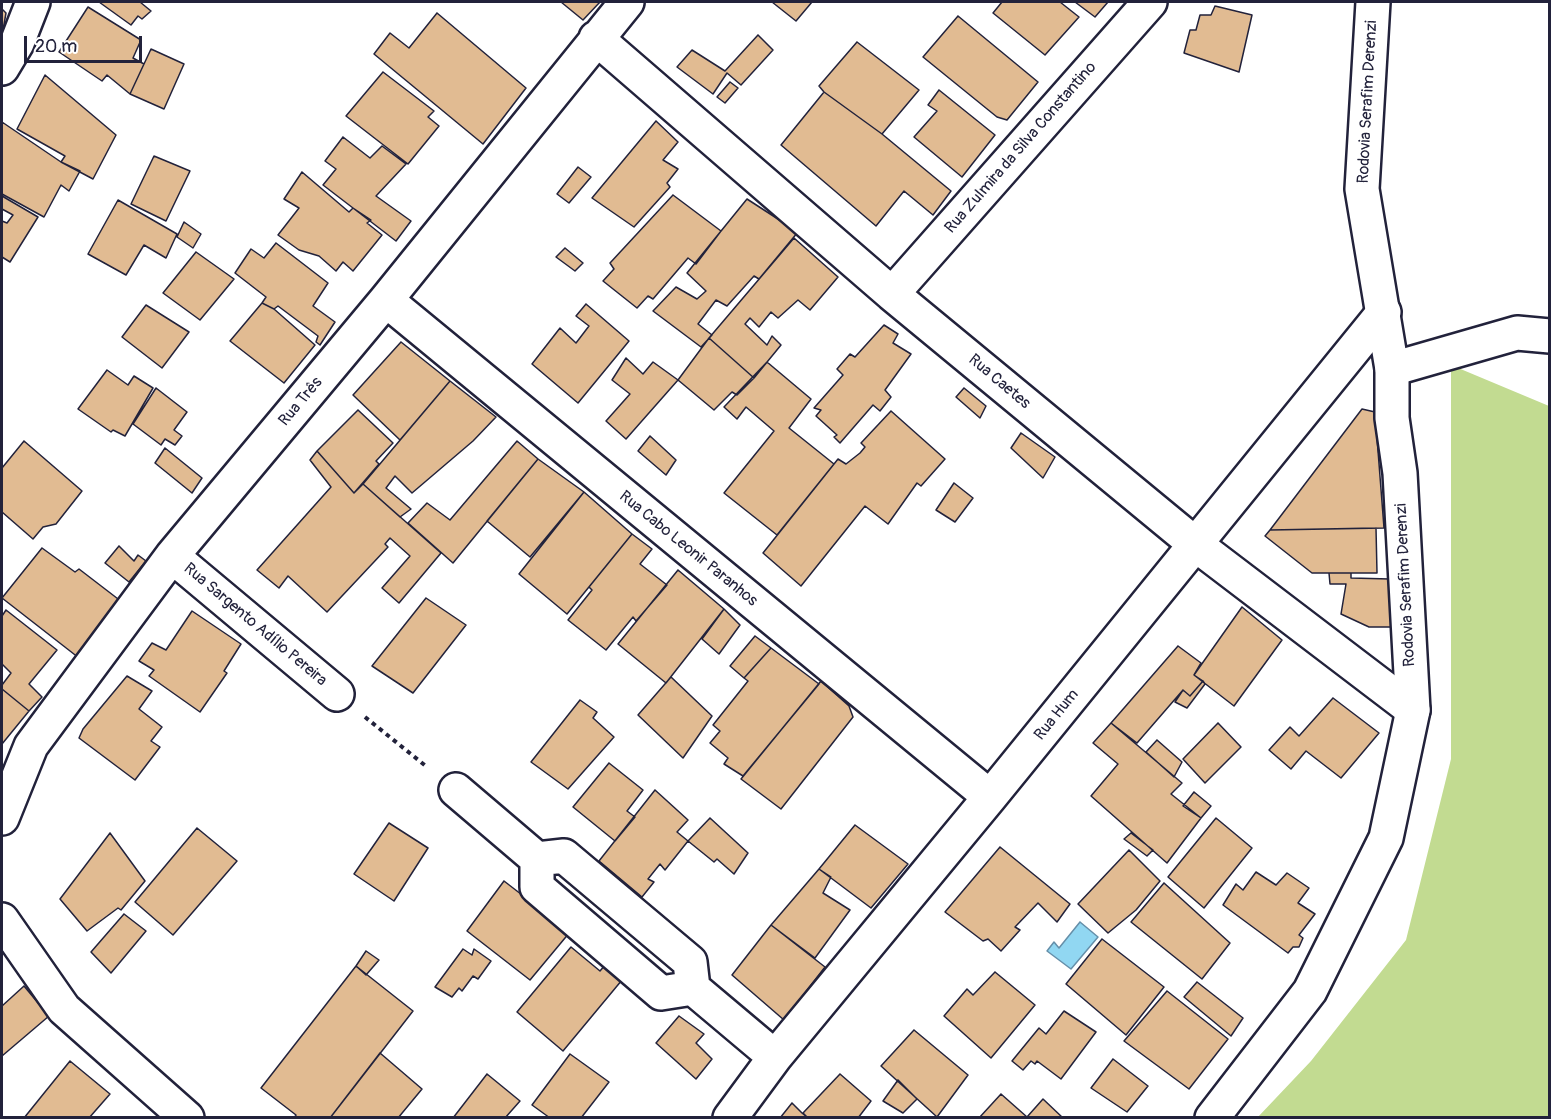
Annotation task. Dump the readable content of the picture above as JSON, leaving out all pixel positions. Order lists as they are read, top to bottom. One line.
{"streets":{"street":["Rodovia Serafim Derenzi","Rua Zulmira da Silva Constantino","Rua Caetes","Rua Três","Rua Cabo Leonir Paranhos","Rua Sargento Adílio Pereira","Rua Hum"]},"crossings":[["Rodovia Serafim Derenzi","Rua Caetes"],["Rodovia Serafim Derenzi","Rua Hum"],["Rua Zulmira da Silva Constantino","Rua Caetes"],["Rua Caetes","Rua Três"],["Rua Caetes","Rua Hum"],["Rua Três","Rua Cabo Leonir Paranhos"],["Rua Três","Rua Sargento Adílio Pereira"],["Rua Cabo Leonir Paranhos","Rua Hum"]],"scale_bar":"20 m"}
